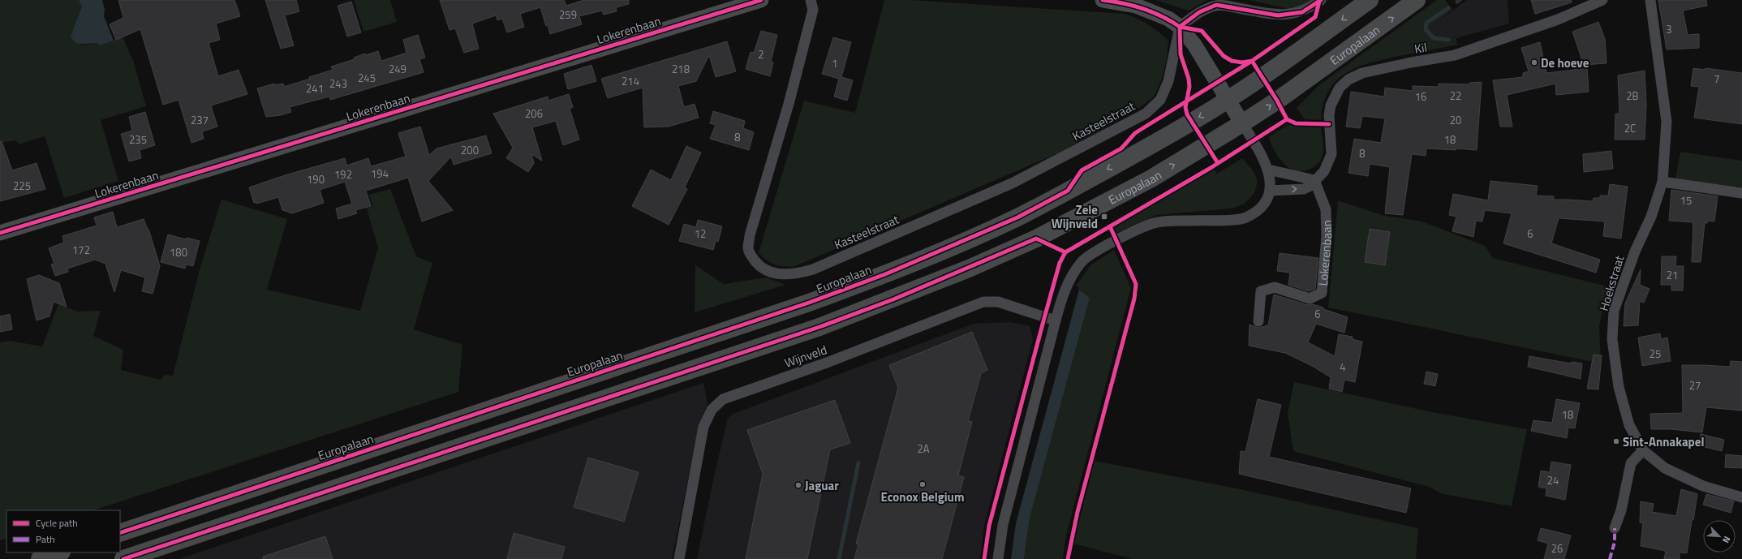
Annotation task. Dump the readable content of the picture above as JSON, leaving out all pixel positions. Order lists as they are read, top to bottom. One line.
{"streets":{"highway":["Europalaan"],"street":["Lokerenbaan","Kil","Kasteelstraat","Hoekstraat","Wijnveld"]},"crossings":[["Lokerenbaan","Kil"]],"places":{"other":["De hoeve","Sint-Annakapel","Econox Belgium","Jaguar"],"transit":["Zele Wijnveld"]},"house_numbers":["259","3","2","1","249","218","245","7","214","243","241","22","2B","16","206","237","20","2C","8","235","18","200","8","194","192","190","225","15","12","6","172","180","21","6","25","4","27","18","2A","24","26"],"legend":["Cycle path","Path"],"north":"bottom right"}
